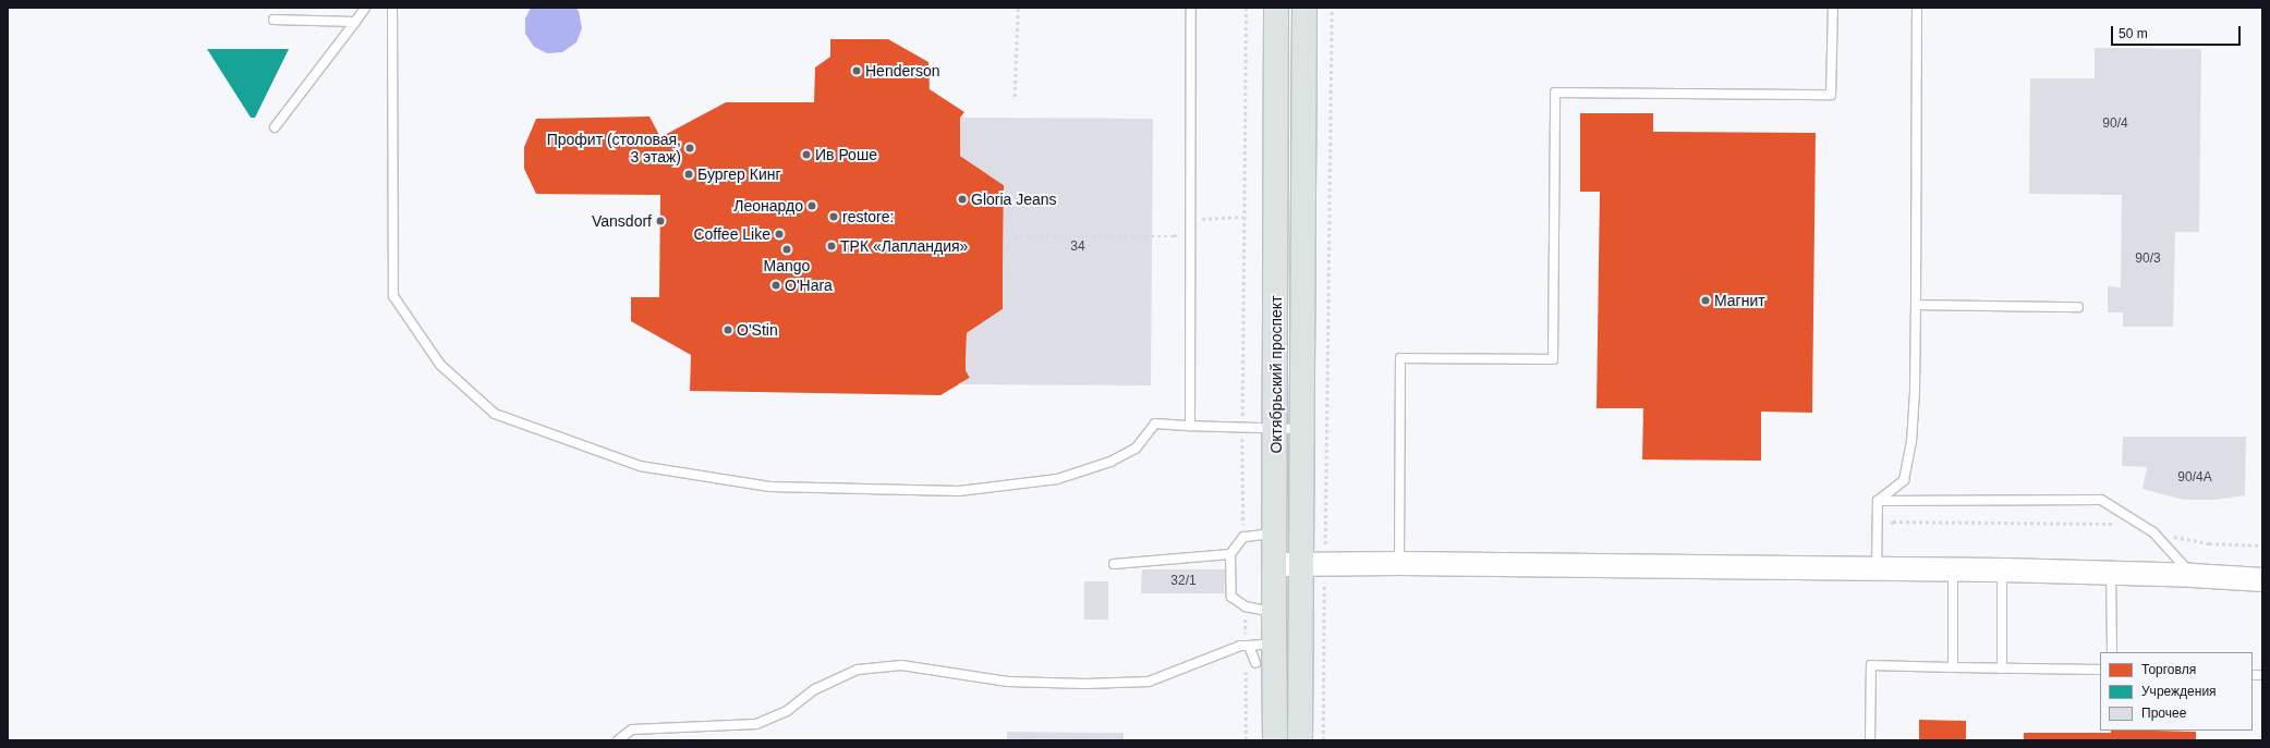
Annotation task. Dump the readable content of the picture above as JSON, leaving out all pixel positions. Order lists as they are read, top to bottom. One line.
{"streets":{"main road":["Октябрьский проспект"]},"places":["Henderson","Профит (столовая, 3 этаж)","Ив Роше","Бургер Кинг","Gloria Jeans","Леонардо","restore:","Vansdorf","Coffee Like","ТРК «Лапландия»","Mango","O'Hara","Магнит","O'Stin"],"house_numbers":["90/4","34","90/3","90/4А","32/1"],"legend":["Торговля","Учреждения","Прочее"],"scale_bar":"50 m"}
